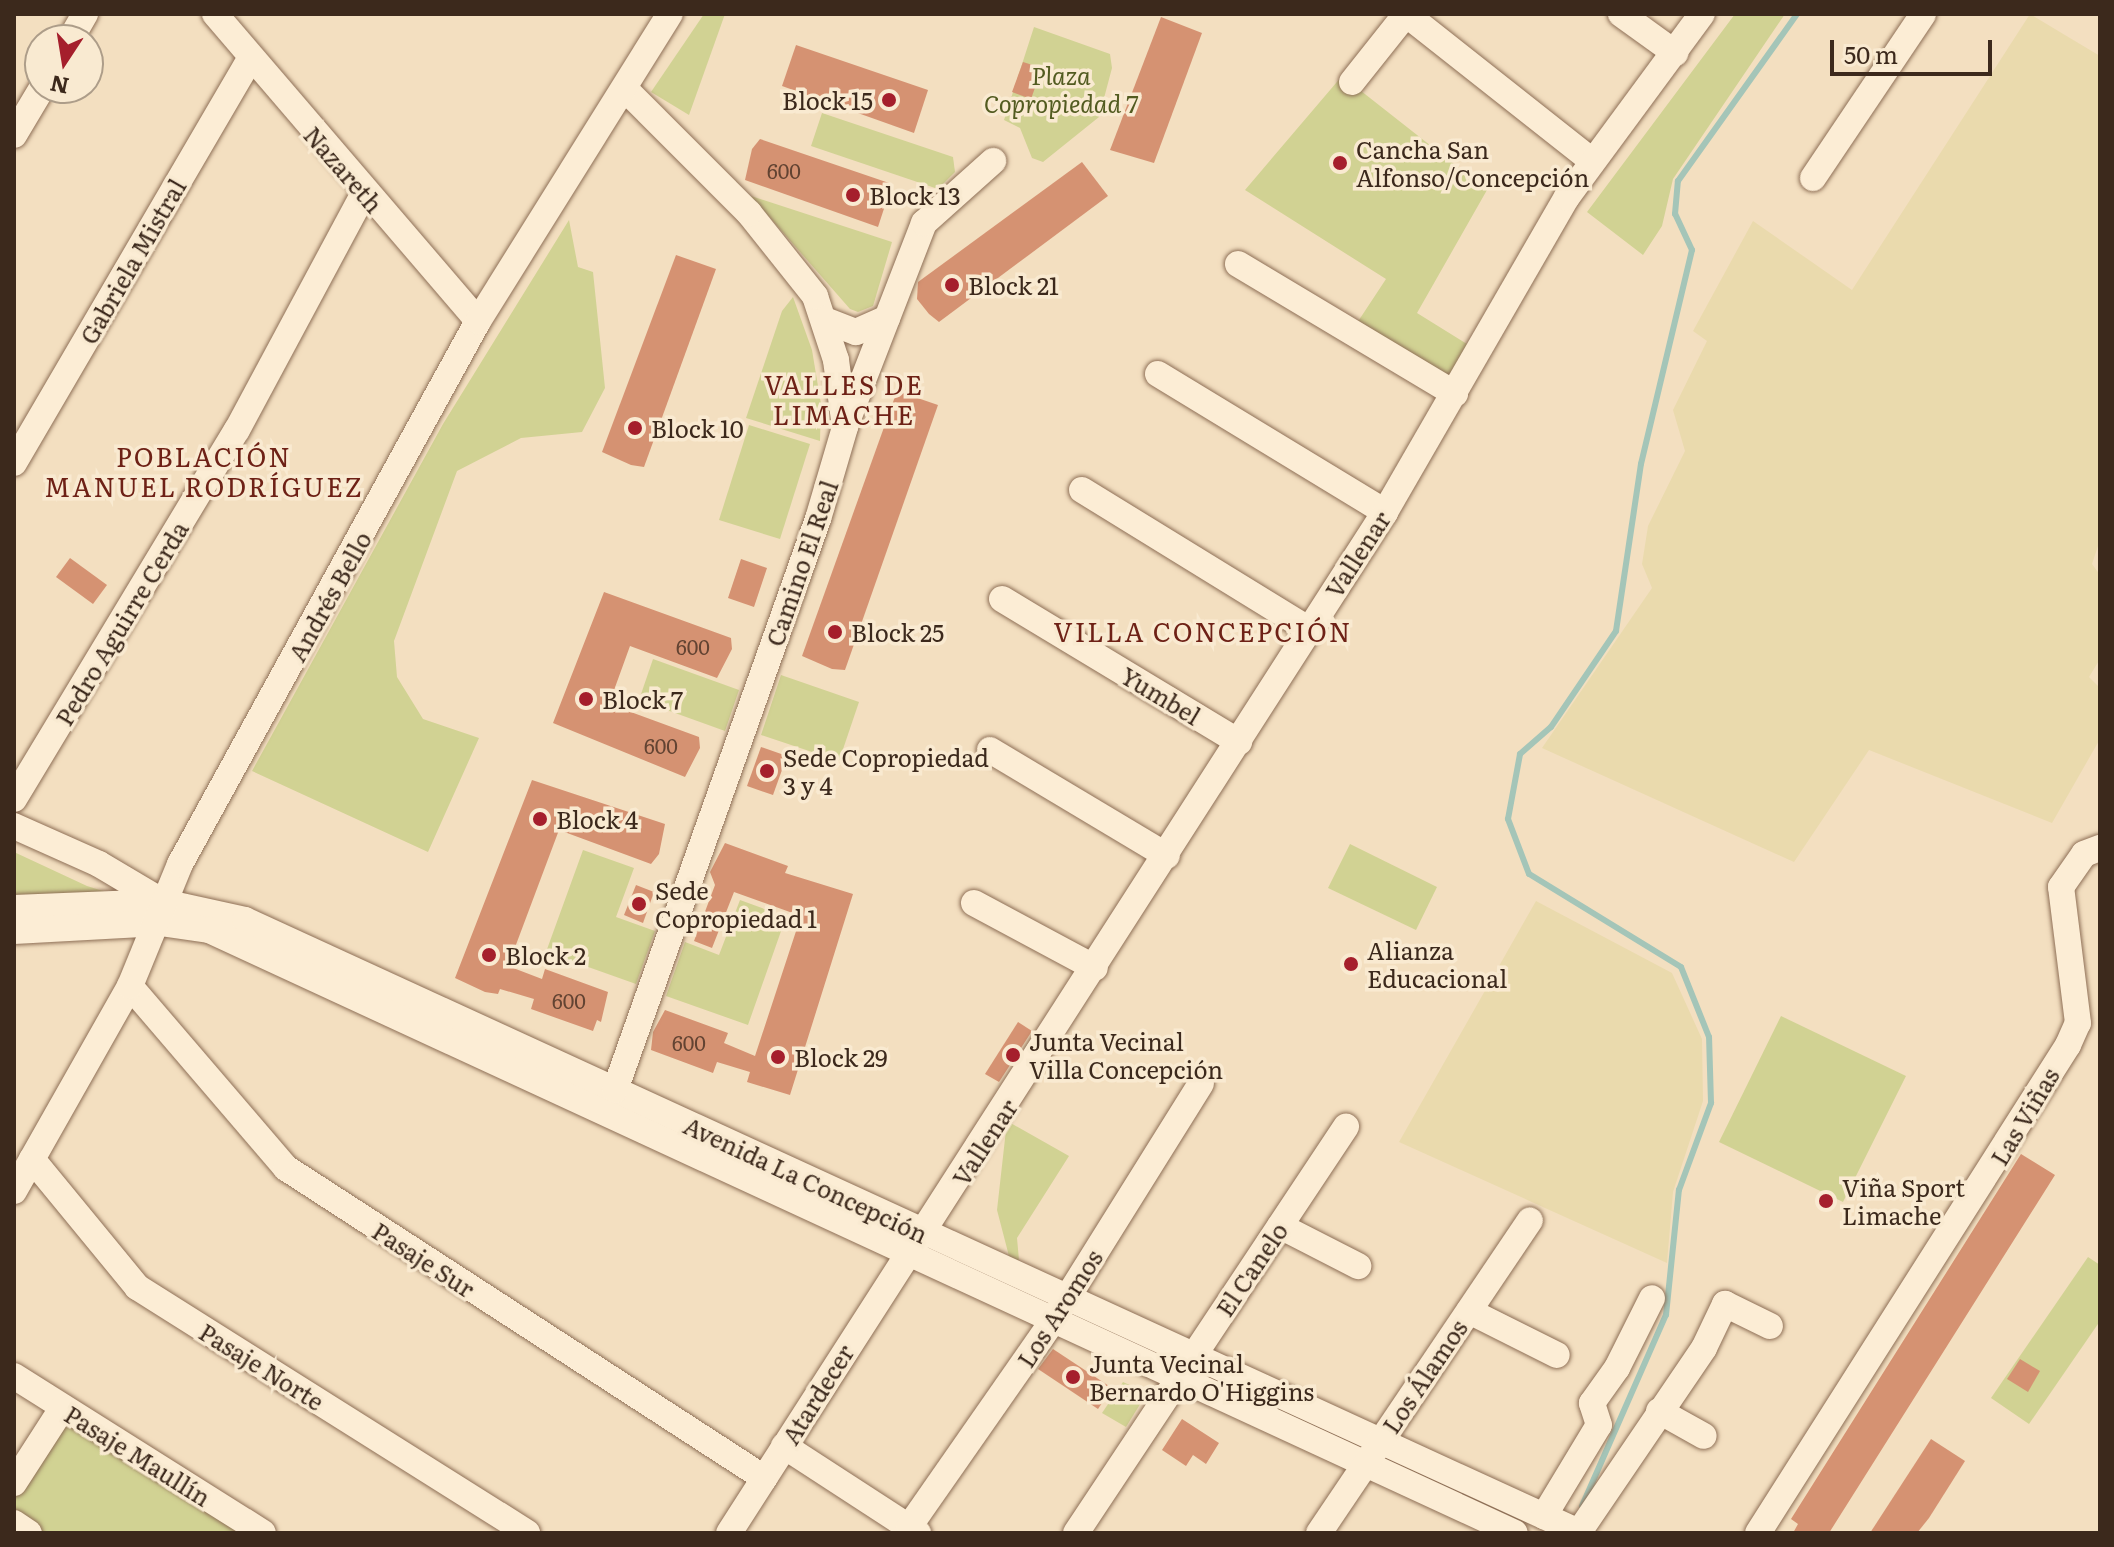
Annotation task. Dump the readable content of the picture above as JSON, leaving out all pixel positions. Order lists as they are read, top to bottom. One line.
{"streets":{"street":["Nazareth","Gabriela Mistral","Vallenar","Camino El Real","Andrés Bello","Pedro Aguirre Cerda","Yumbel","Las Viñas","Avenida La Concepción","Pasaje Sur","El Canelo","Los Aromos","Pasaje Norte","Los Álamos","Atardecer","Pasaje Maullín"]},"crossings":[["Nazareth","Gabriela Mistral"],["Nazareth","Andrés Bello"],["Nazareth","Pedro Aguirre Cerda"],["Vallenar","Yumbel"],["Vallenar","Avenida La Concepción"],["Vallenar","Atardecer"],["Camino El Real","Andrés Bello"],["Camino El Real","Avenida La Concepción"],["Andrés Bello","Avenida La Concepción"],["Andrés Bello","Pasaje Sur"],["Andrés Bello","Pasaje Norte"],["Avenida La Concepción","El Canelo"],["Avenida La Concepción","Los Aromos"],["Avenida La Concepción","Los Álamos"],["Avenida La Concepción","Atardecer"],["Pasaje Sur","Atardecer"]],"districts":["VALLES DE LIMACHE","POBLACIÓN MANUEL RODRÍGUEZ","VILLA CONCEPCIÓN"],"parks":["Plaza Copropiedad 7"],"places":["Block 15","Cancha San Alfonso/Concepción","Block 13","Block 21","Block 10","Block 25","Block 7","Sede Copropiedad 3 y 4","Block 4","Sede Copropiedad 1","Block 2","Alianza Educacional","Junta Vecinal Villa Concepción","Block 29","Viña Sport Limache","Junta Vecinal Bernardo O'Higgins"],"house_numbers":["600","600","600","600","600"],"scale_bar":"50 m","north":"bottom"}
